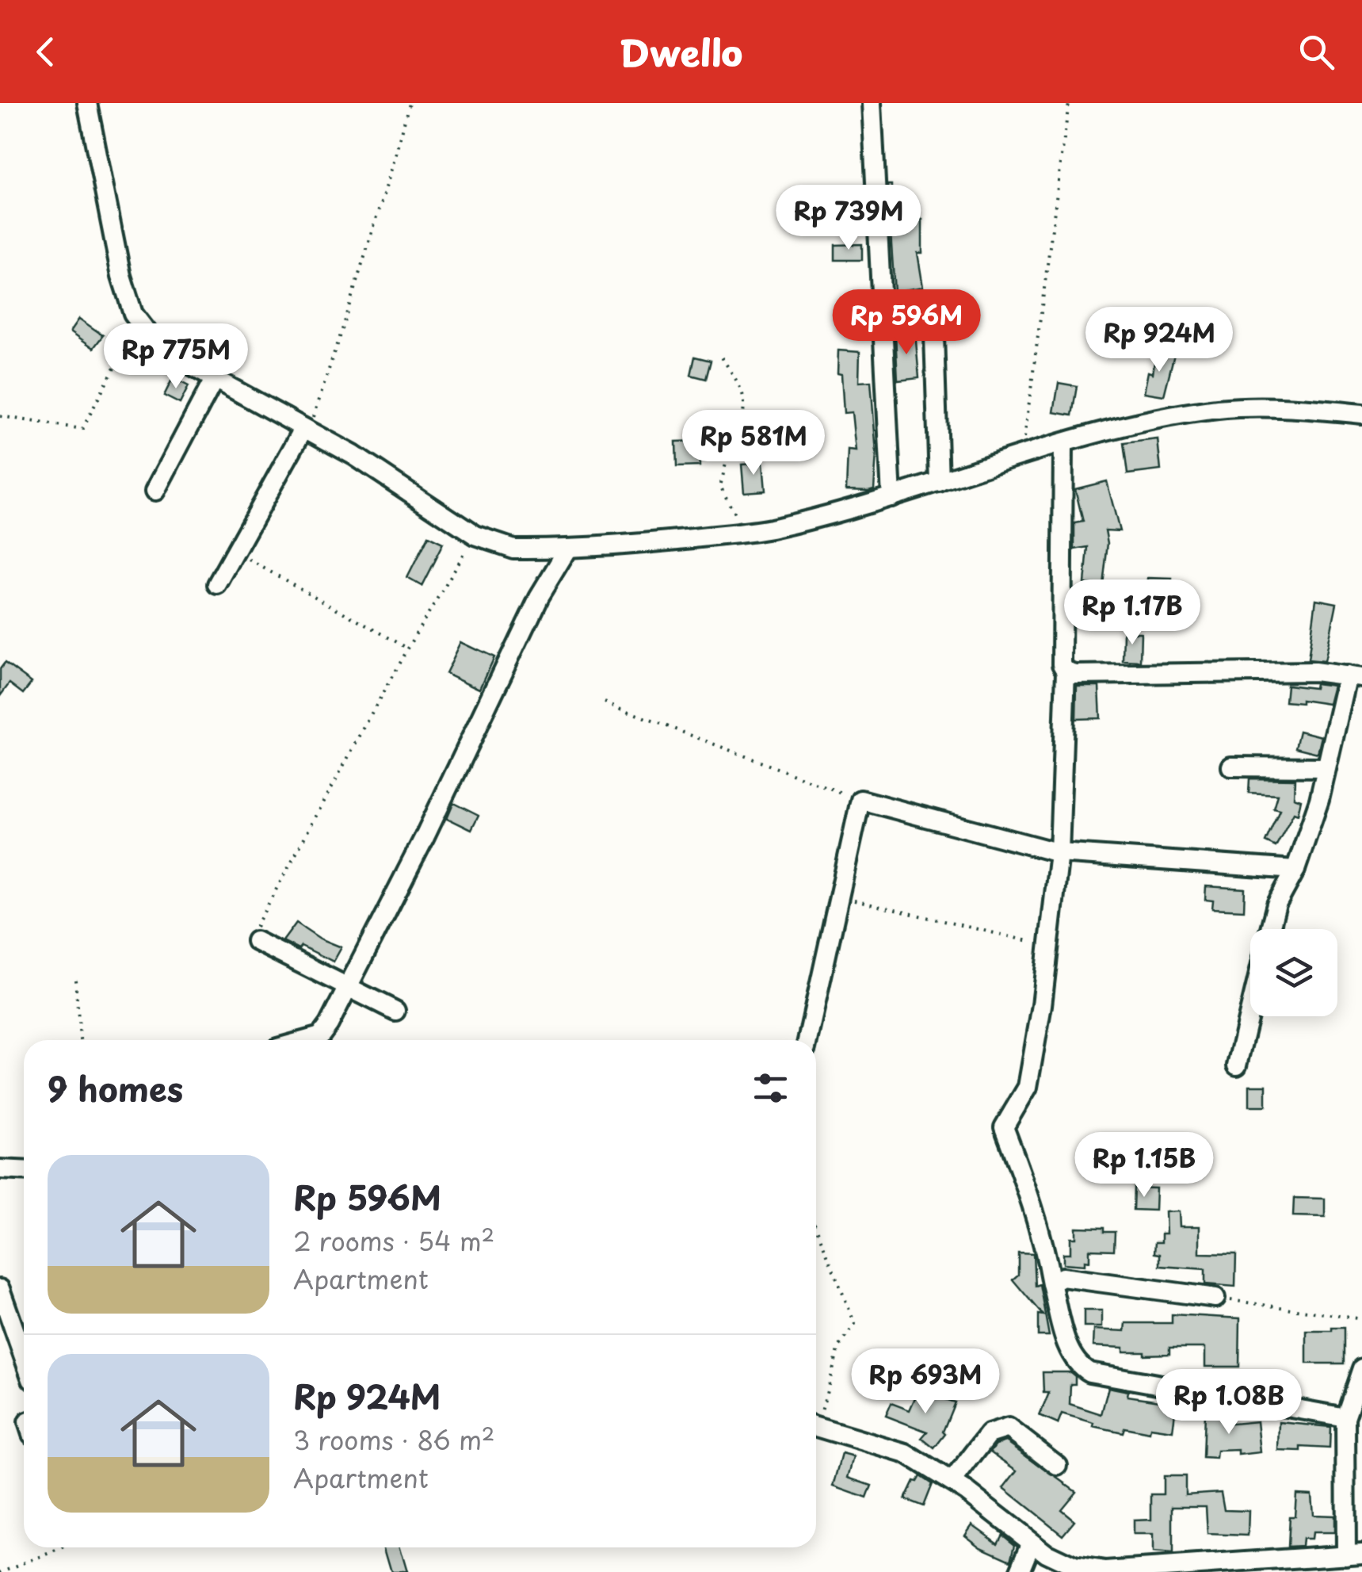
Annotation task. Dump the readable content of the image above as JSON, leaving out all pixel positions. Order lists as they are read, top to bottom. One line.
{"page":{"header":"Dwello","price":["Rp 739M","Rp 596M","Rp 924M","Rp 775M","Rp 581M","Rp 1.17B","Rp 1.15B","Rp 693M","Rp 1.08B"],"heading":"9 homes","list":[{"name":"Rp 596M","note":"2 rooms · 54 m² · Apartment"},{"name":"Rp 924M","note":"3 rooms · 86 m² · Apartment"}]}}
